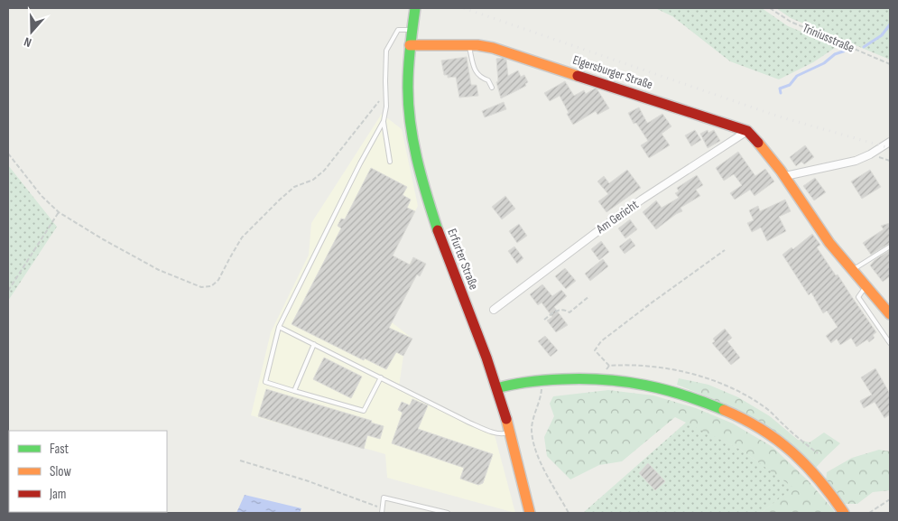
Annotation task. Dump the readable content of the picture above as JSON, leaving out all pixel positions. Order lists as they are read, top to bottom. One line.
{"streets":{"street":["Elgersburger Straße","Am Gericht","Erfurter Straße"],"path":["Triniusstraße"]},"crossings":[["Elgersburger Straße","Am Gericht"],["Elgersburger Straße","Erfurter Straße"]],"legend":["Fast","Slow","Jam"],"north":"bottom"}
